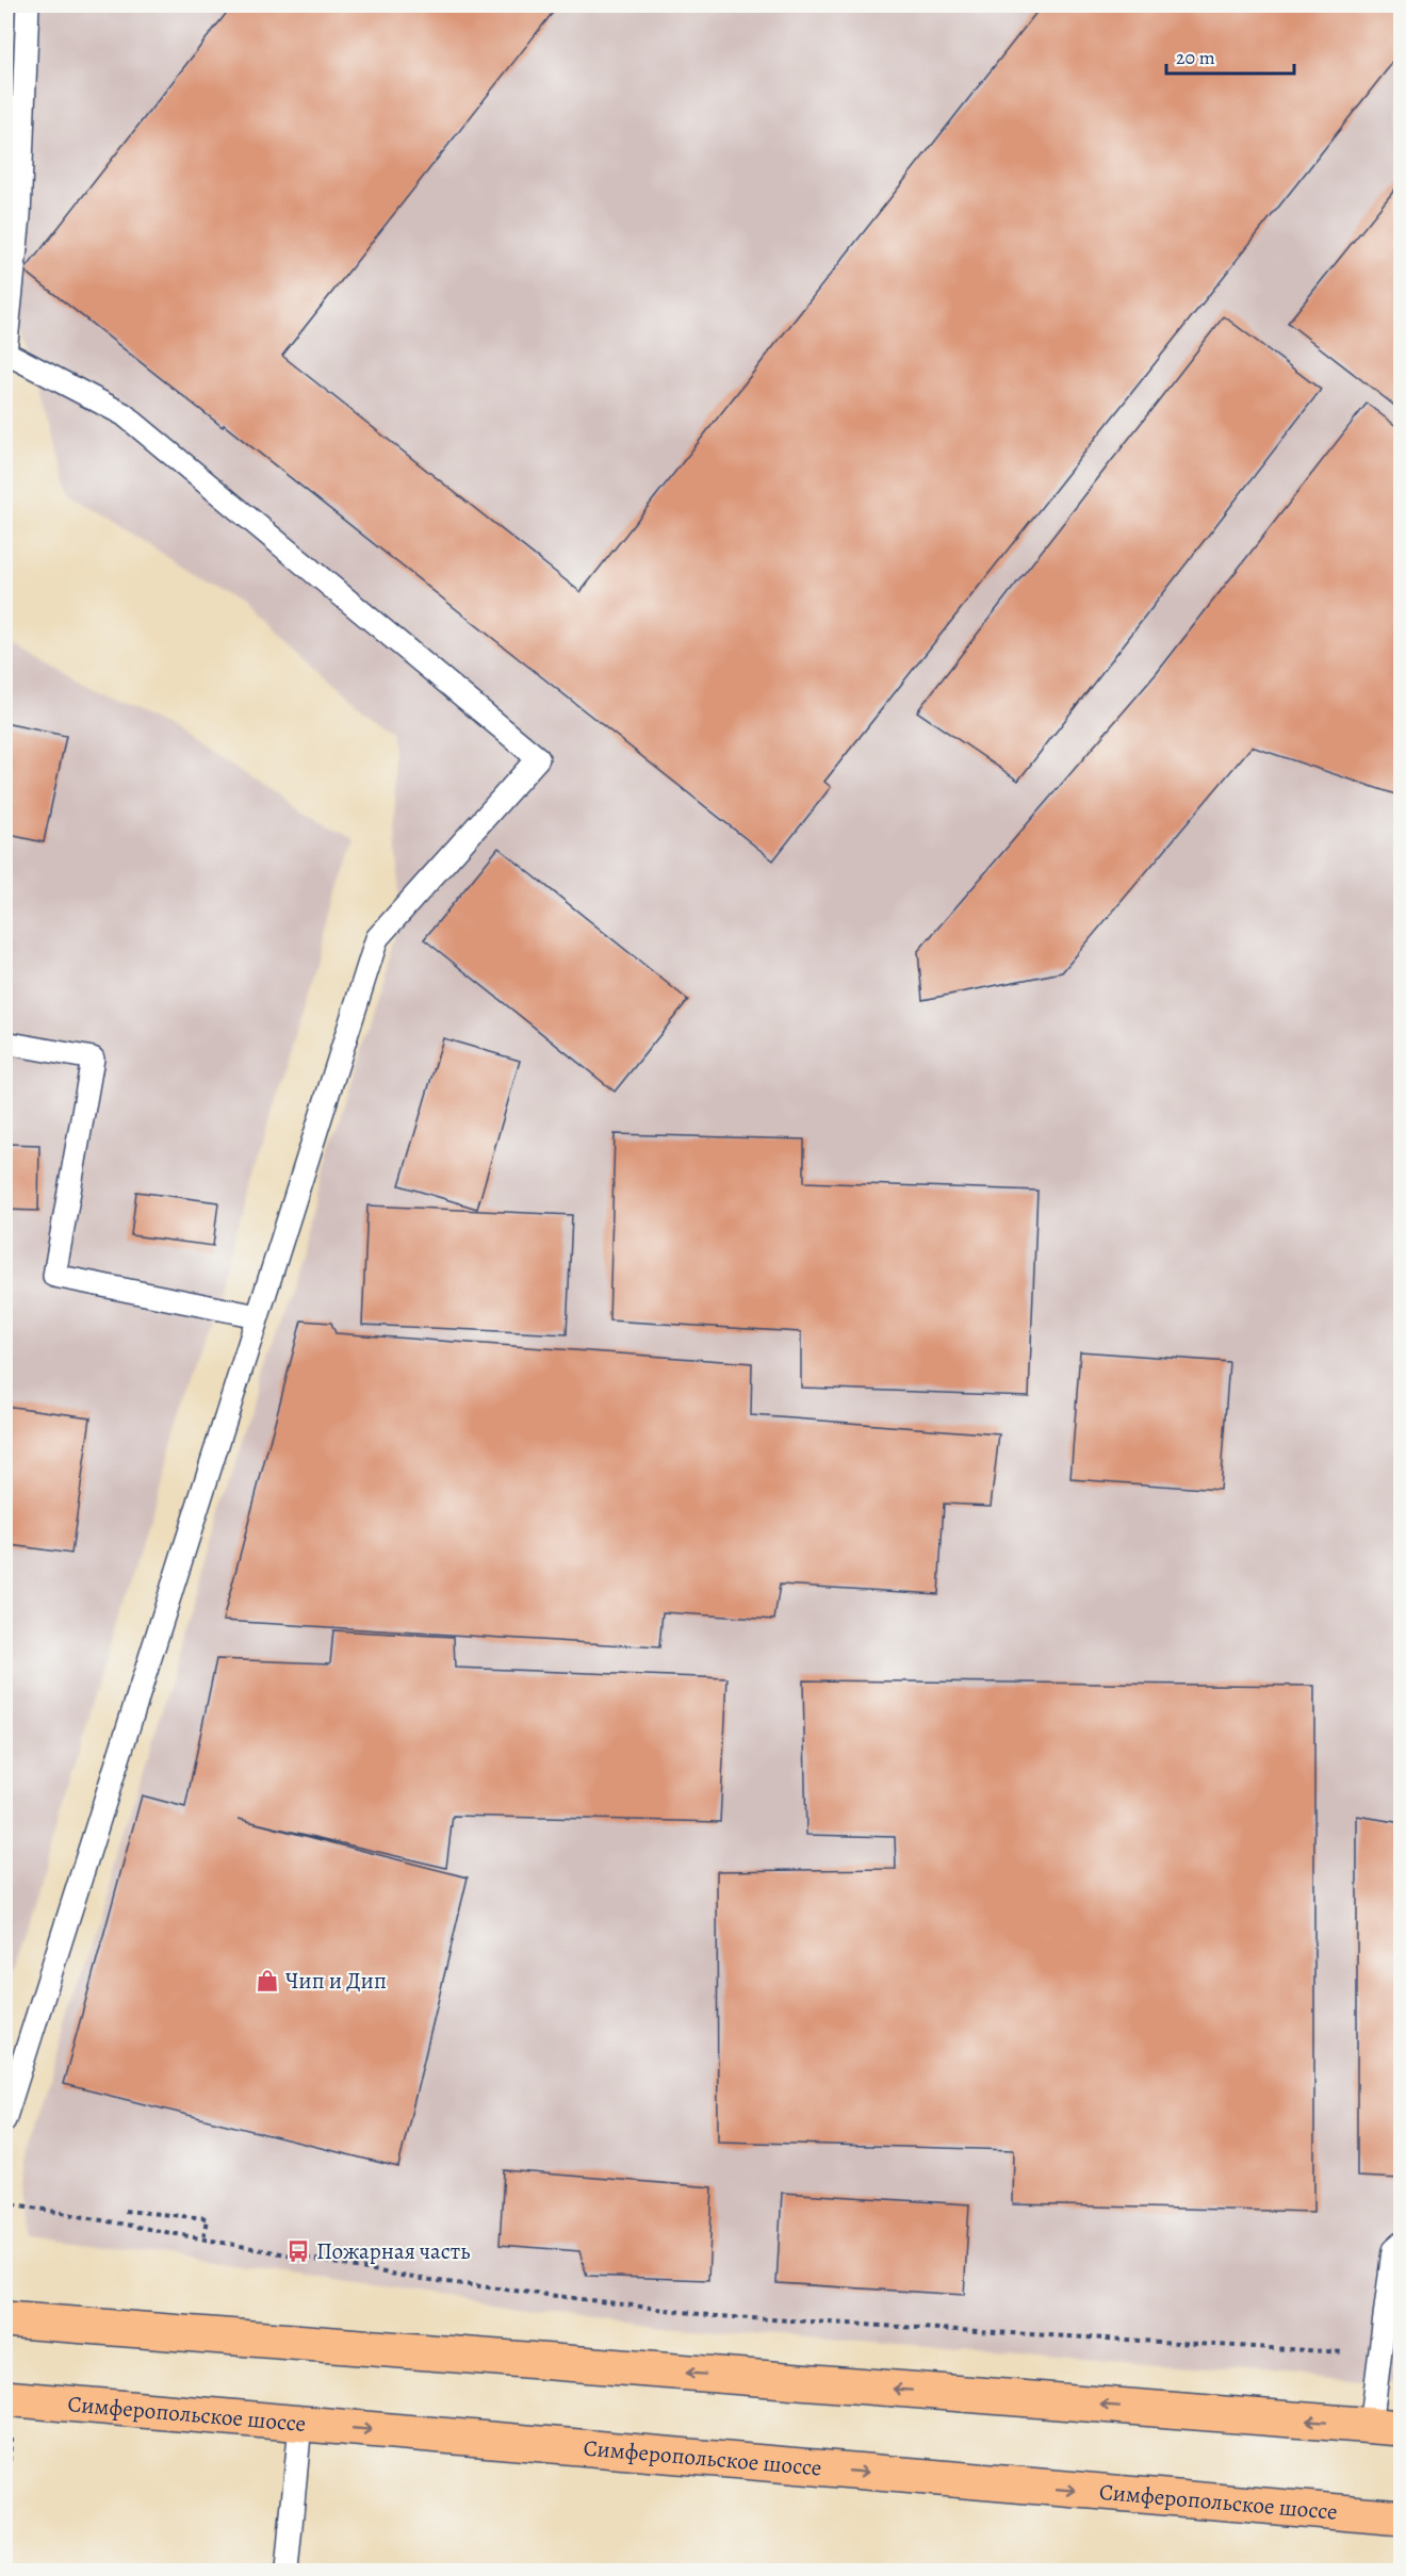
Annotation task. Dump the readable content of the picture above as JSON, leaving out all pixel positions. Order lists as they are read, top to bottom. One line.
{"streets":{"main road":["Симферопольское шоссе"]},"places":{"shop":["Чип и Дип"],"bus stop":["Пожарная часть"]},"scale_bar":"20 m"}
